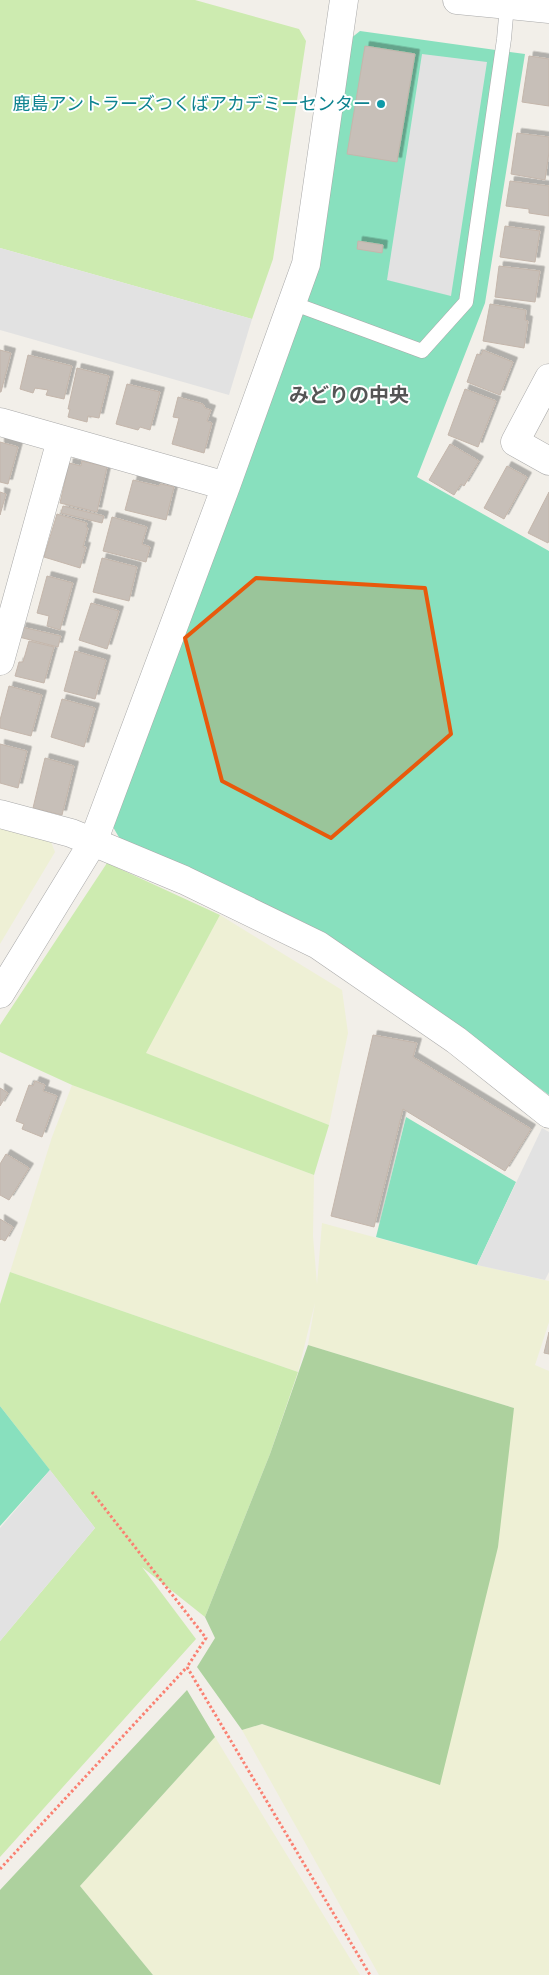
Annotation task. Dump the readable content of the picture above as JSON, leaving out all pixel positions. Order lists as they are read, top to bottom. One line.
{"districts":["みどりの中央"],"places":["鹿島アントラーズつくばアカデミーセンター"]}
